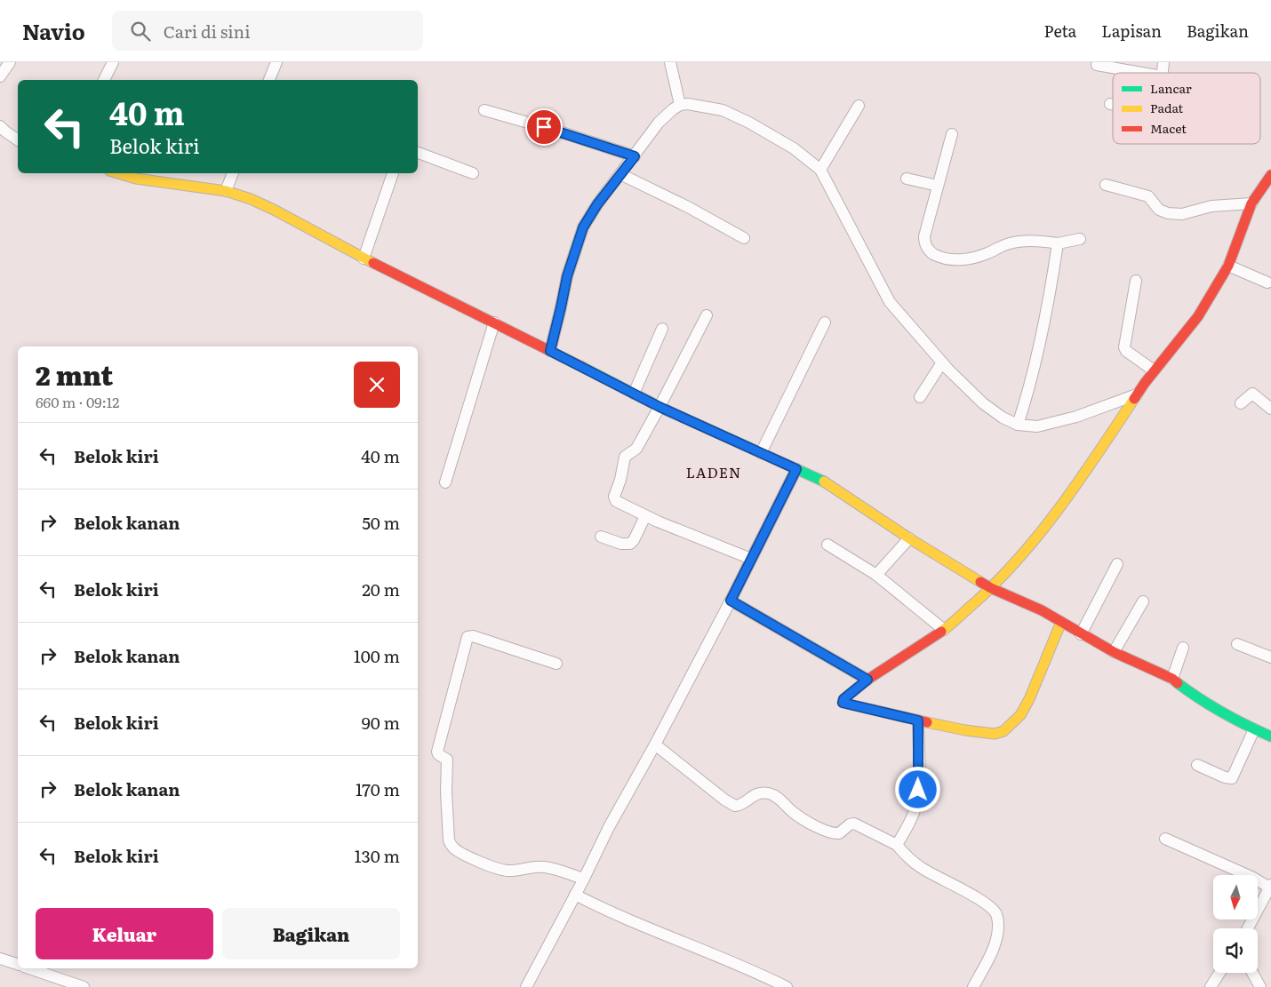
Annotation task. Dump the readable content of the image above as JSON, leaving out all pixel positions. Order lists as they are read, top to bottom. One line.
{"districts":["LADEN"],"legend":["Lancar","Padat","Macet"],"north":"bottom","page":{"header":"Navio","search":"Cari di sini","nav":["Peta","Lapisan","Bagikan"],"turn":["40 m","Belok kiri"],"heading":["2 mnt","660 m · 09:12"],"list":[{"name":"Belok kiri","value":"40 m"},{"name":"Belok kanan","value":"50 m"},{"name":"Belok kiri","value":"20 m"},{"name":"Belok kanan","value":"100 m"},{"name":"Belok kiri","value":"90 m"},{"name":"Belok kanan","value":"170 m"},{"name":"Belok kiri","value":"130 m"}],"buttons":["Keluar","Bagikan"]}}
